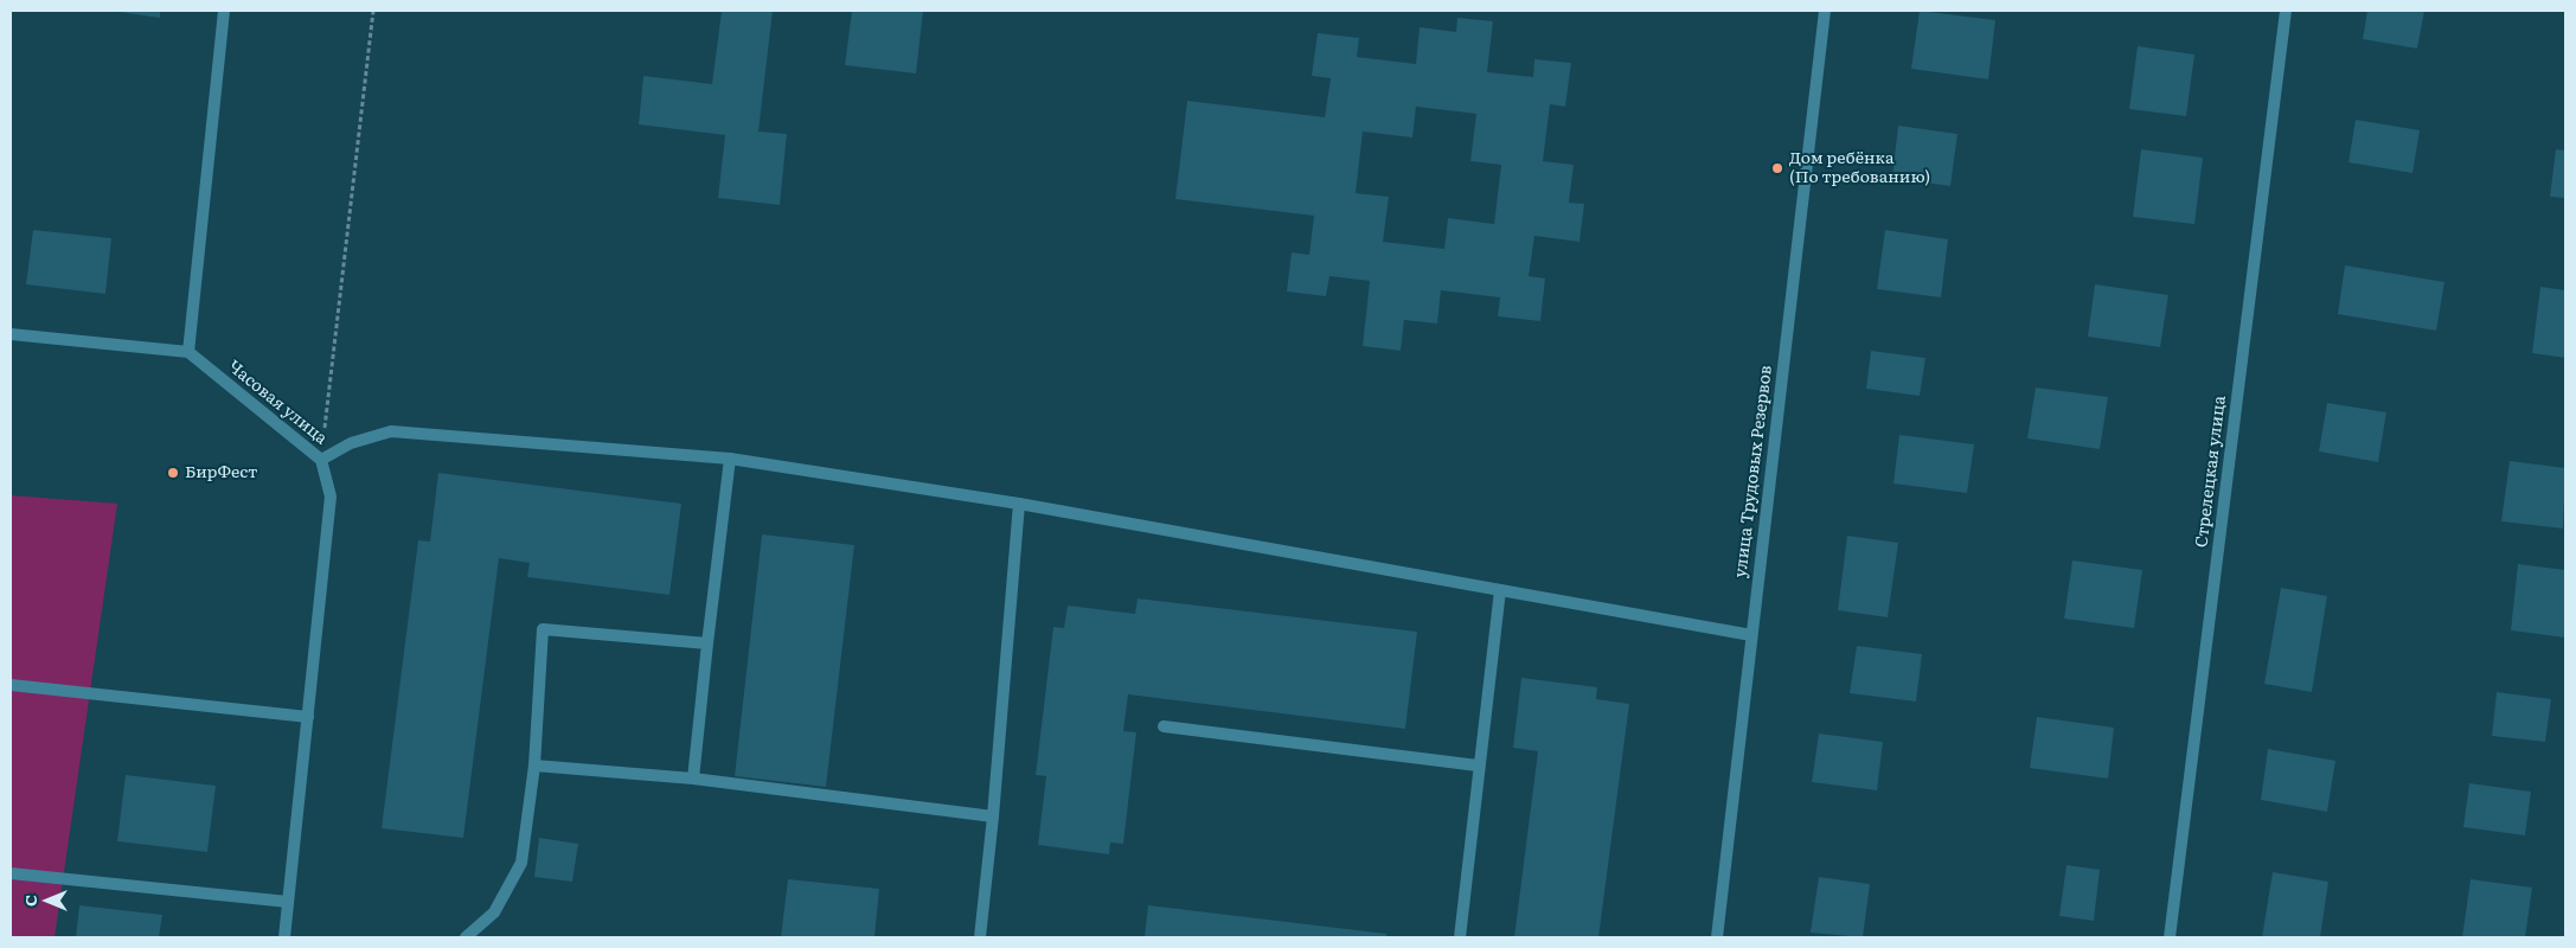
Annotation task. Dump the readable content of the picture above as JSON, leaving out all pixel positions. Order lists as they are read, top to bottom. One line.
{"streets":{"street":["Часовая улица","улица Трудовых Резервов","Стрелецкая улица"]},"places":["Дом ребёнка (По требованию)","БирФест"],"north":"left"}
